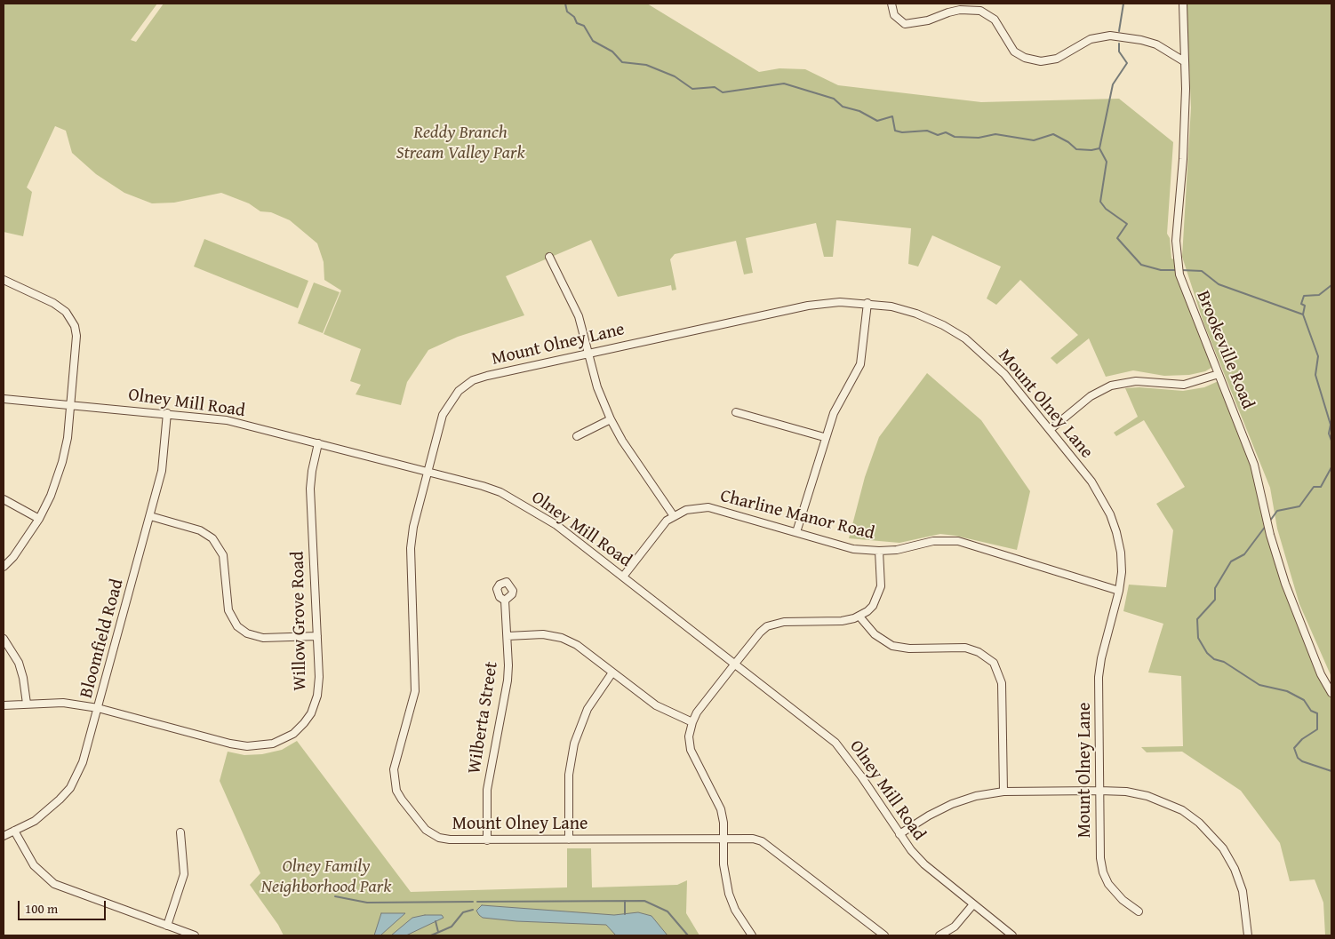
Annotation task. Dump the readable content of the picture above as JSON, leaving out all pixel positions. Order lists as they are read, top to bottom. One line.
{"streets":{"street":["Mount Olney Lane","Brookeville Road","Olney Mill Road","Charline Manor Road","Willow Grove Road","Bloomfield Road","Wilberta Street"]},"crossings":[["Mount Olney Lane","Olney Mill Road"],["Mount Olney Lane","Charline Manor Road"],["Mount Olney Lane","Wilberta Street"],["Olney Mill Road","Charline Manor Road"],["Olney Mill Road","Willow Grove Road"],["Olney Mill Road","Bloomfield Road"],["Willow Grove Road","Bloomfield Road"]],"parks":["Reddy Branch Stream Valley Park","Olney Family Neighborhood Park"],"scale_bar":"100 m"}
